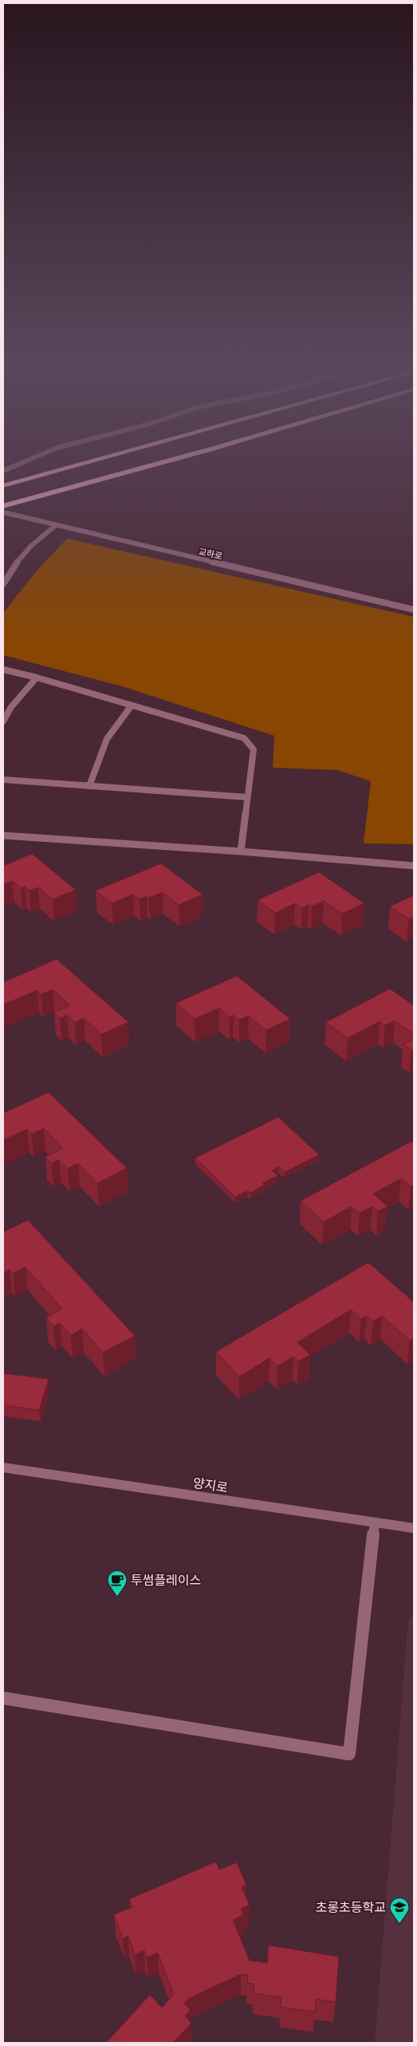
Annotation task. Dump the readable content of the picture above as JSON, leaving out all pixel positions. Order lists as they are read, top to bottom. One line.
{"streets":{"street":["교하로","양지로"]},"places":{"cafe":["투썸플레이스"],"school or university":["초롱초등학교"]}}
